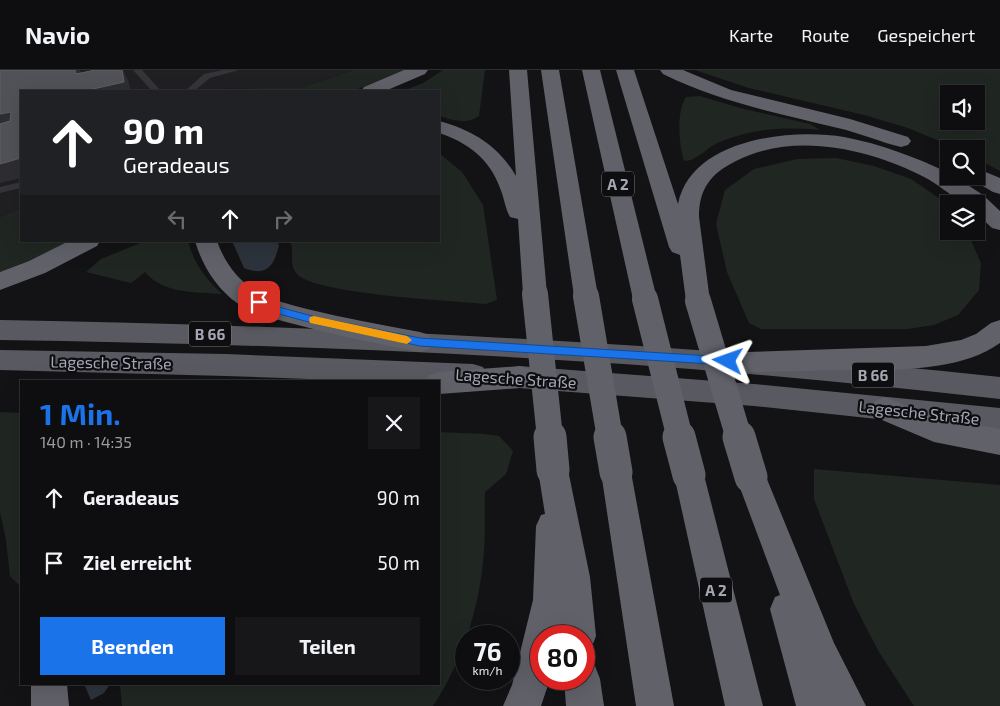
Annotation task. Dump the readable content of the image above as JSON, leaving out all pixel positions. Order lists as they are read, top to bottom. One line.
{"streets":{"highway":["A 2","B 66","Lagesche Straße"]},"page":{"header":"Navio","nav":["Karte","Route","Gespeichert"],"turn":["90 m","Geradeaus"],"heading":["1 Min.","140 m · 14:35"],"list":[{"name":"Geradeaus","value":"90 m"},{"name":"Ziel erreicht","value":"50 m"}],"buttons":["Beenden","Teilen"],"speed":"76 km/h","limit":"80"}}
